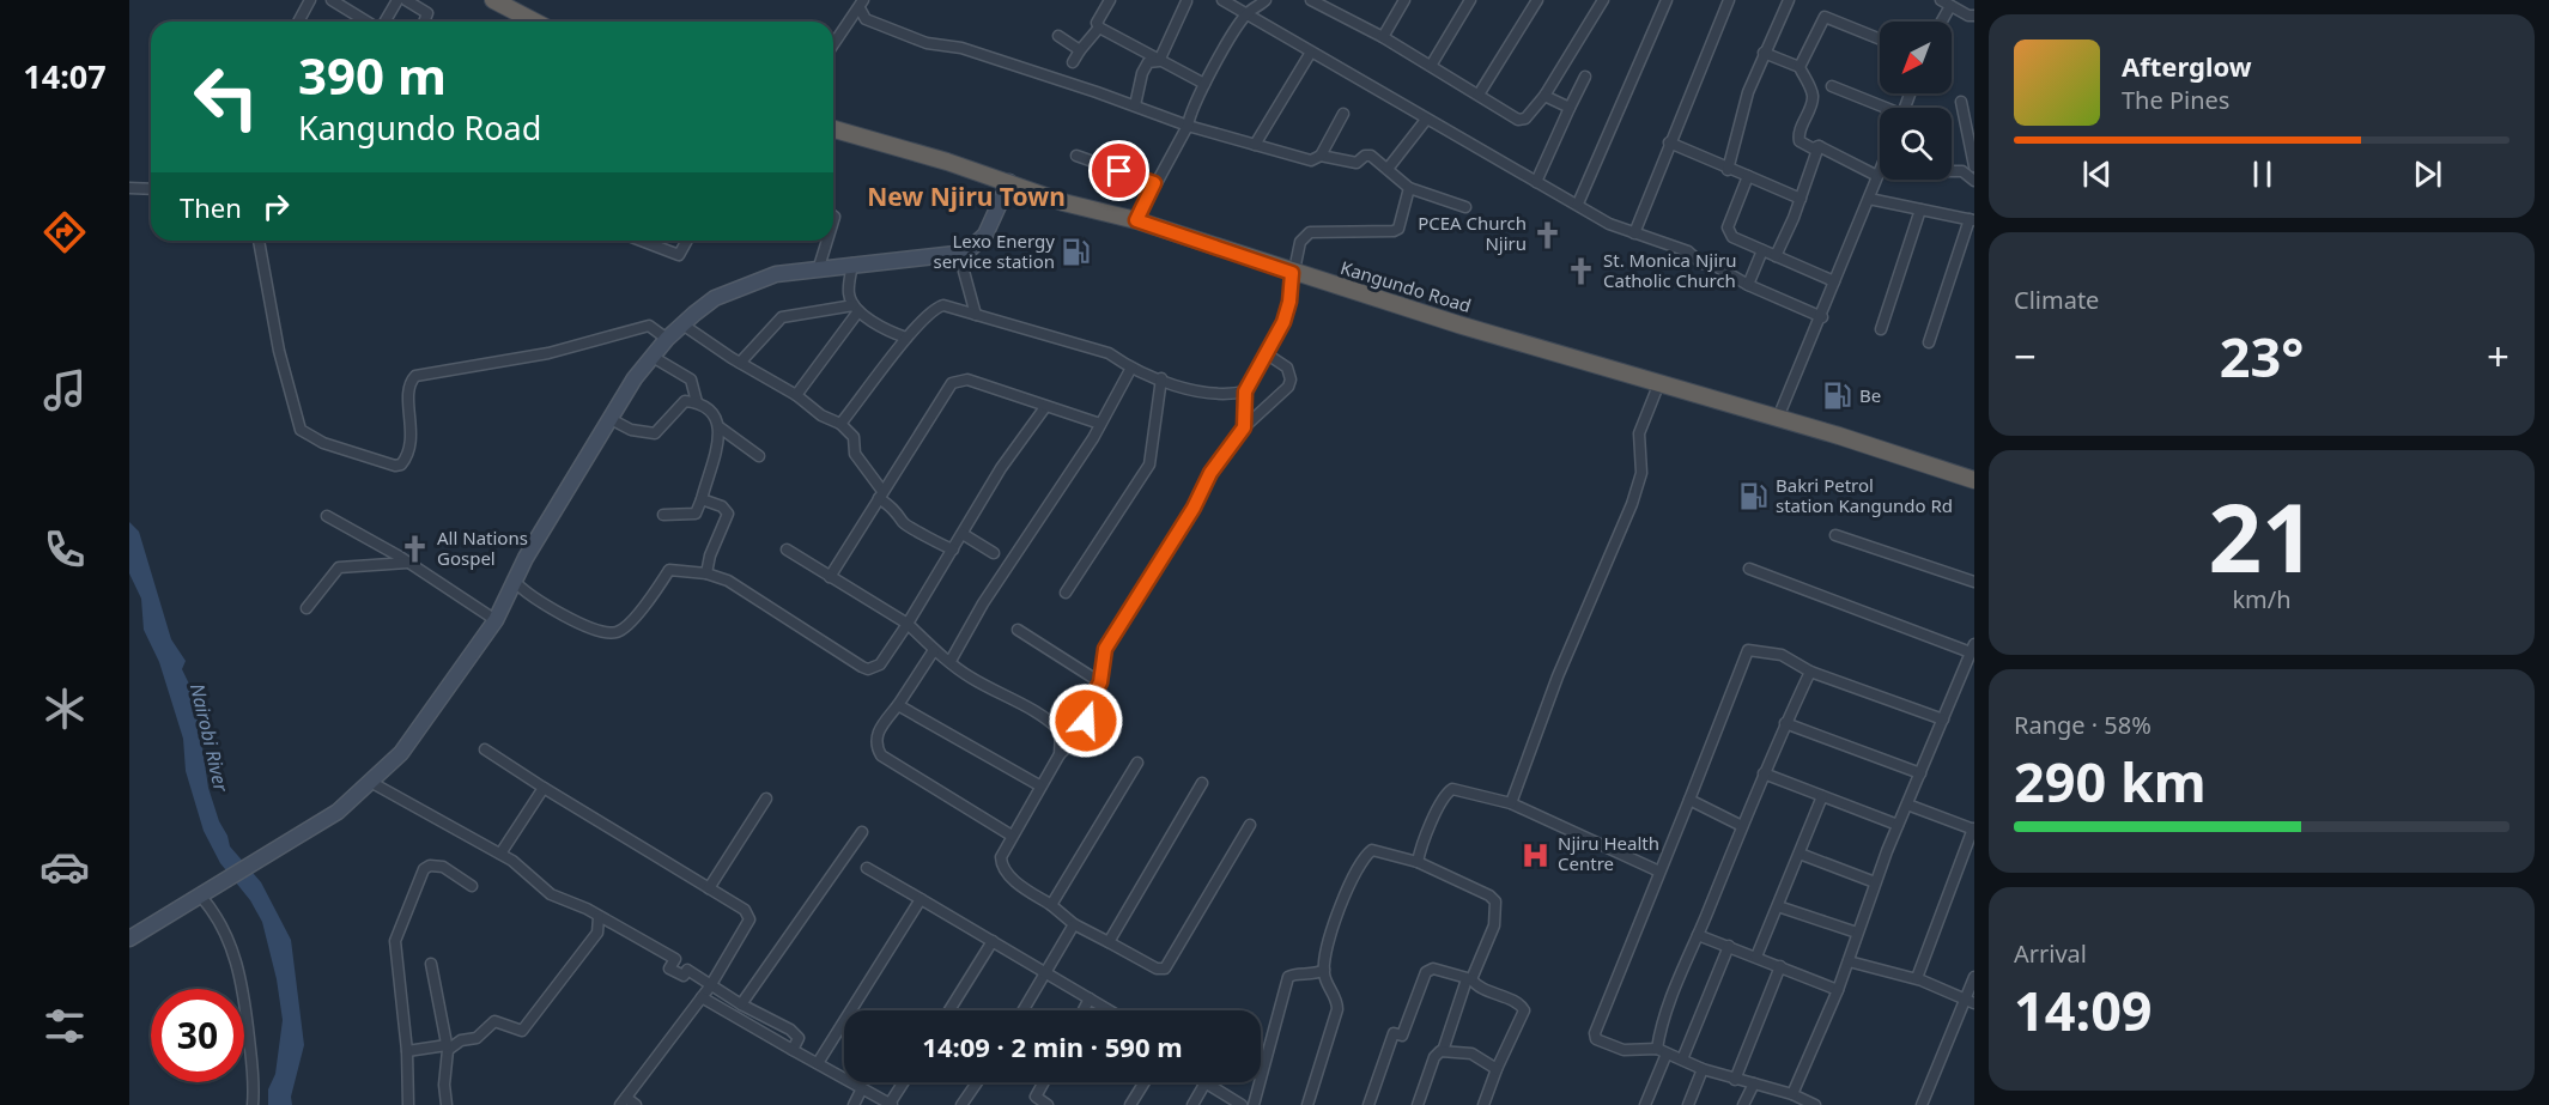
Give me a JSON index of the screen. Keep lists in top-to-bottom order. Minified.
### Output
{"streets":{"highway":["Kangundo Road"]},"districts":["New Njiru Town"],"water":["Nairobi River"],"places":{"church":["PCEA Church Njiru","St. Monica Njiru Catholic Church","All Nations Gospel"],"fuel station":["Lexo Energy service station","Be","Bakri Petrol station Kangundo Rd"],"hospital":["Njiru Health Centre"]},"north":"bottom left","page":{"tabs":"14:07","turn":["390 m","Kangundo Road"],"song":["Afterglow","The Pines"],"then":"Then","tile":["Climate",["21","km/h"],["Range · 58%","290 km"],["Arrival","14:09"]],"heat":["−","23°","+"],"limit":"30","trip":"14:09 · 2 min · 590 m"}}
